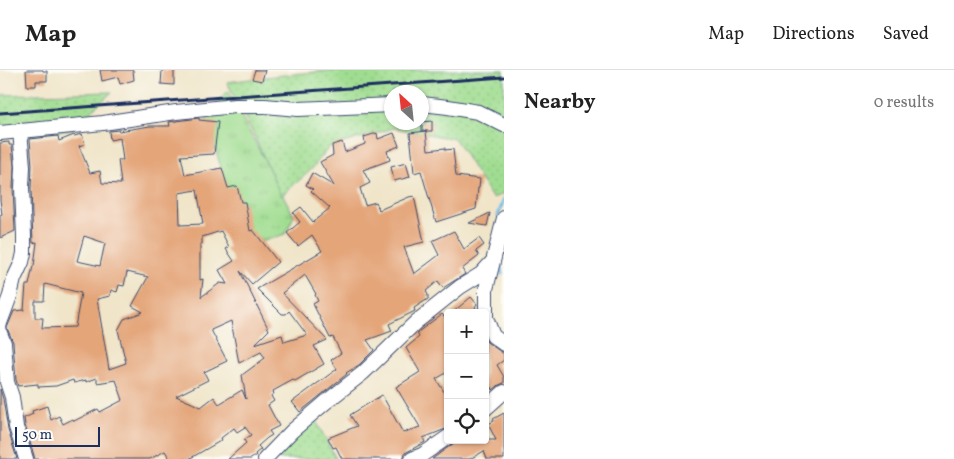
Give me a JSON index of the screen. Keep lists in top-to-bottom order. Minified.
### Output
{"scale_bar":"50 m","north":"top left","page":{"header":"Map","nav":["Map","Directions","Saved"],"heading":["Nearby","0 results"],"map_buttons":["+","−"],"scale":"50 m"}}
